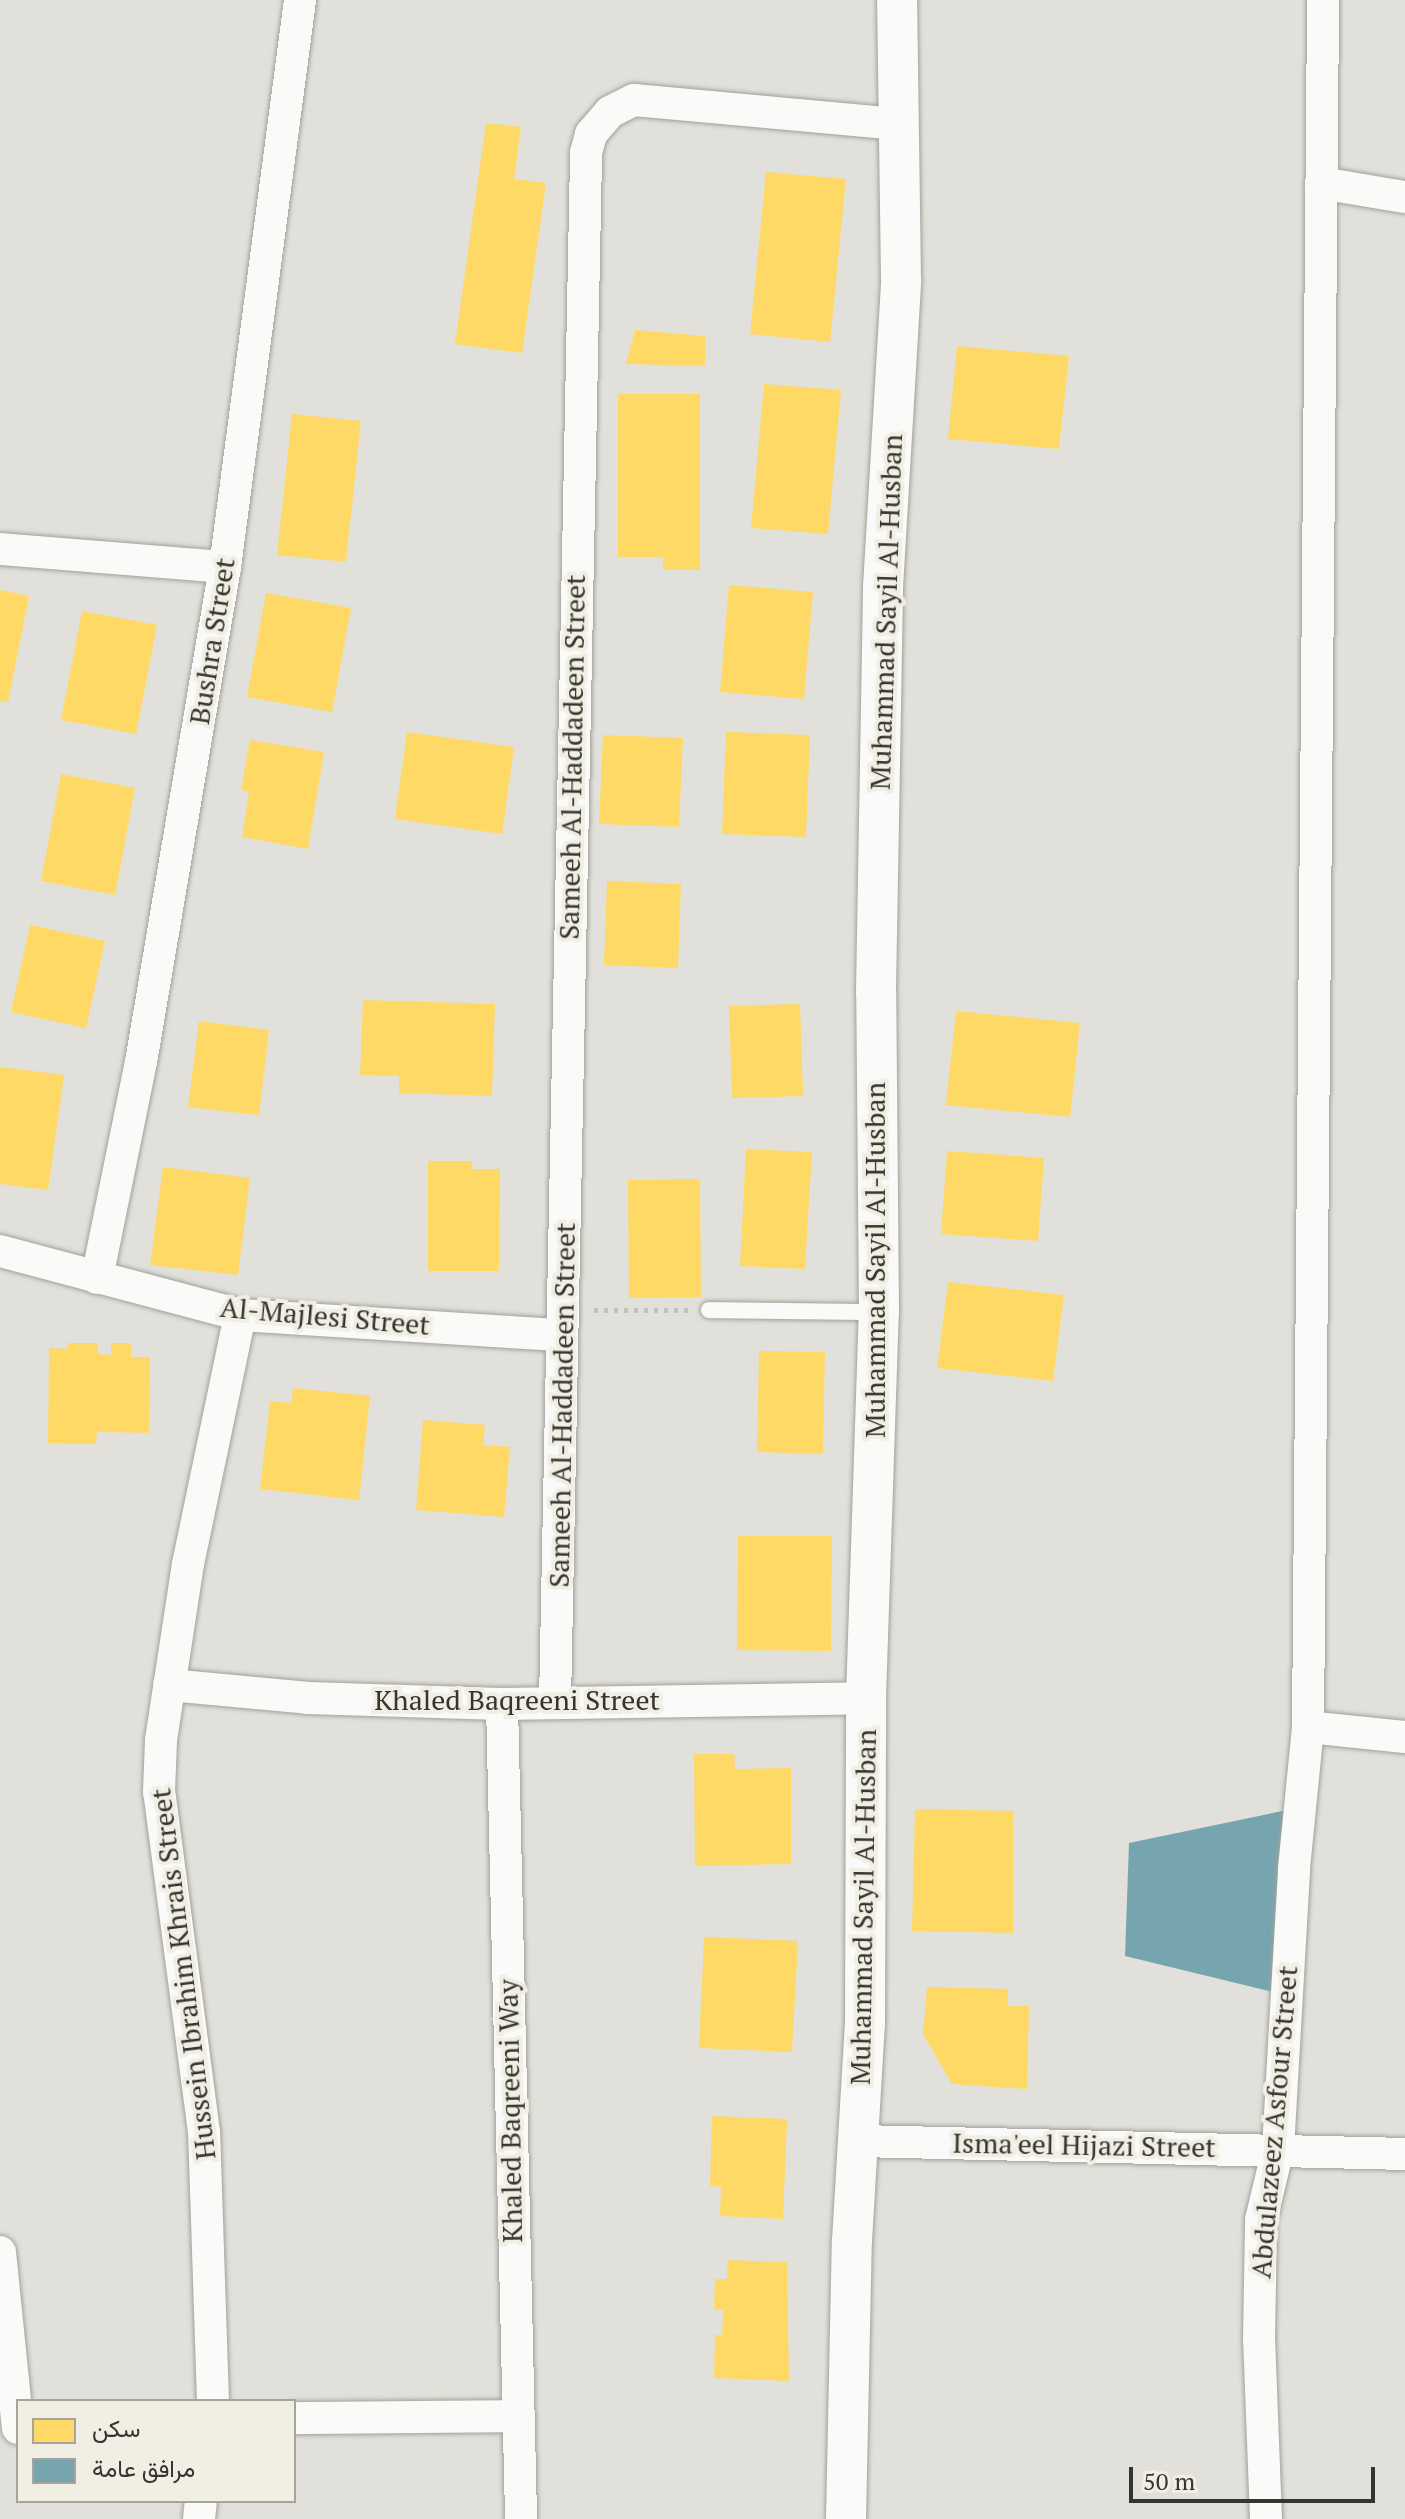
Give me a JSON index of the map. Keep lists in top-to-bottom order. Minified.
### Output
{"streets":{"street":["Muhammad Sayil Al-Husban","Bushra Street","Sameeh Al-Haddadeen Street","Al-Majlesi Street","Khaled Baqreeni Street","Hussein Ibrahim Khrais Street","Khaled Baqreeni Way","Abdulazeez Asfour Street","Isma'eel Hijazi Street"]},"crossings":[["Muhammad Sayil Al-Husban","Sameeh Al-Haddadeen Street"],["Muhammad Sayil Al-Husban","Khaled Baqreeni Street"],["Muhammad Sayil Al-Husban","Isma'eel Hijazi Street"],["Bushra Street","Al-Majlesi Street"],["Sameeh Al-Haddadeen Street","Al-Majlesi Street"],["Sameeh Al-Haddadeen Street","Khaled Baqreeni Street"],["Al-Majlesi Street","Hussein Ibrahim Khrais Street"],["Khaled Baqreeni Street","Hussein Ibrahim Khrais Street"],["Khaled Baqreeni Street","Khaled Baqreeni Way"],["Abdulazeez Asfour Street","Isma'eel Hijazi Street"]],"legend":["سكن","مرافق عامة"],"scale_bar":"50 m"}
